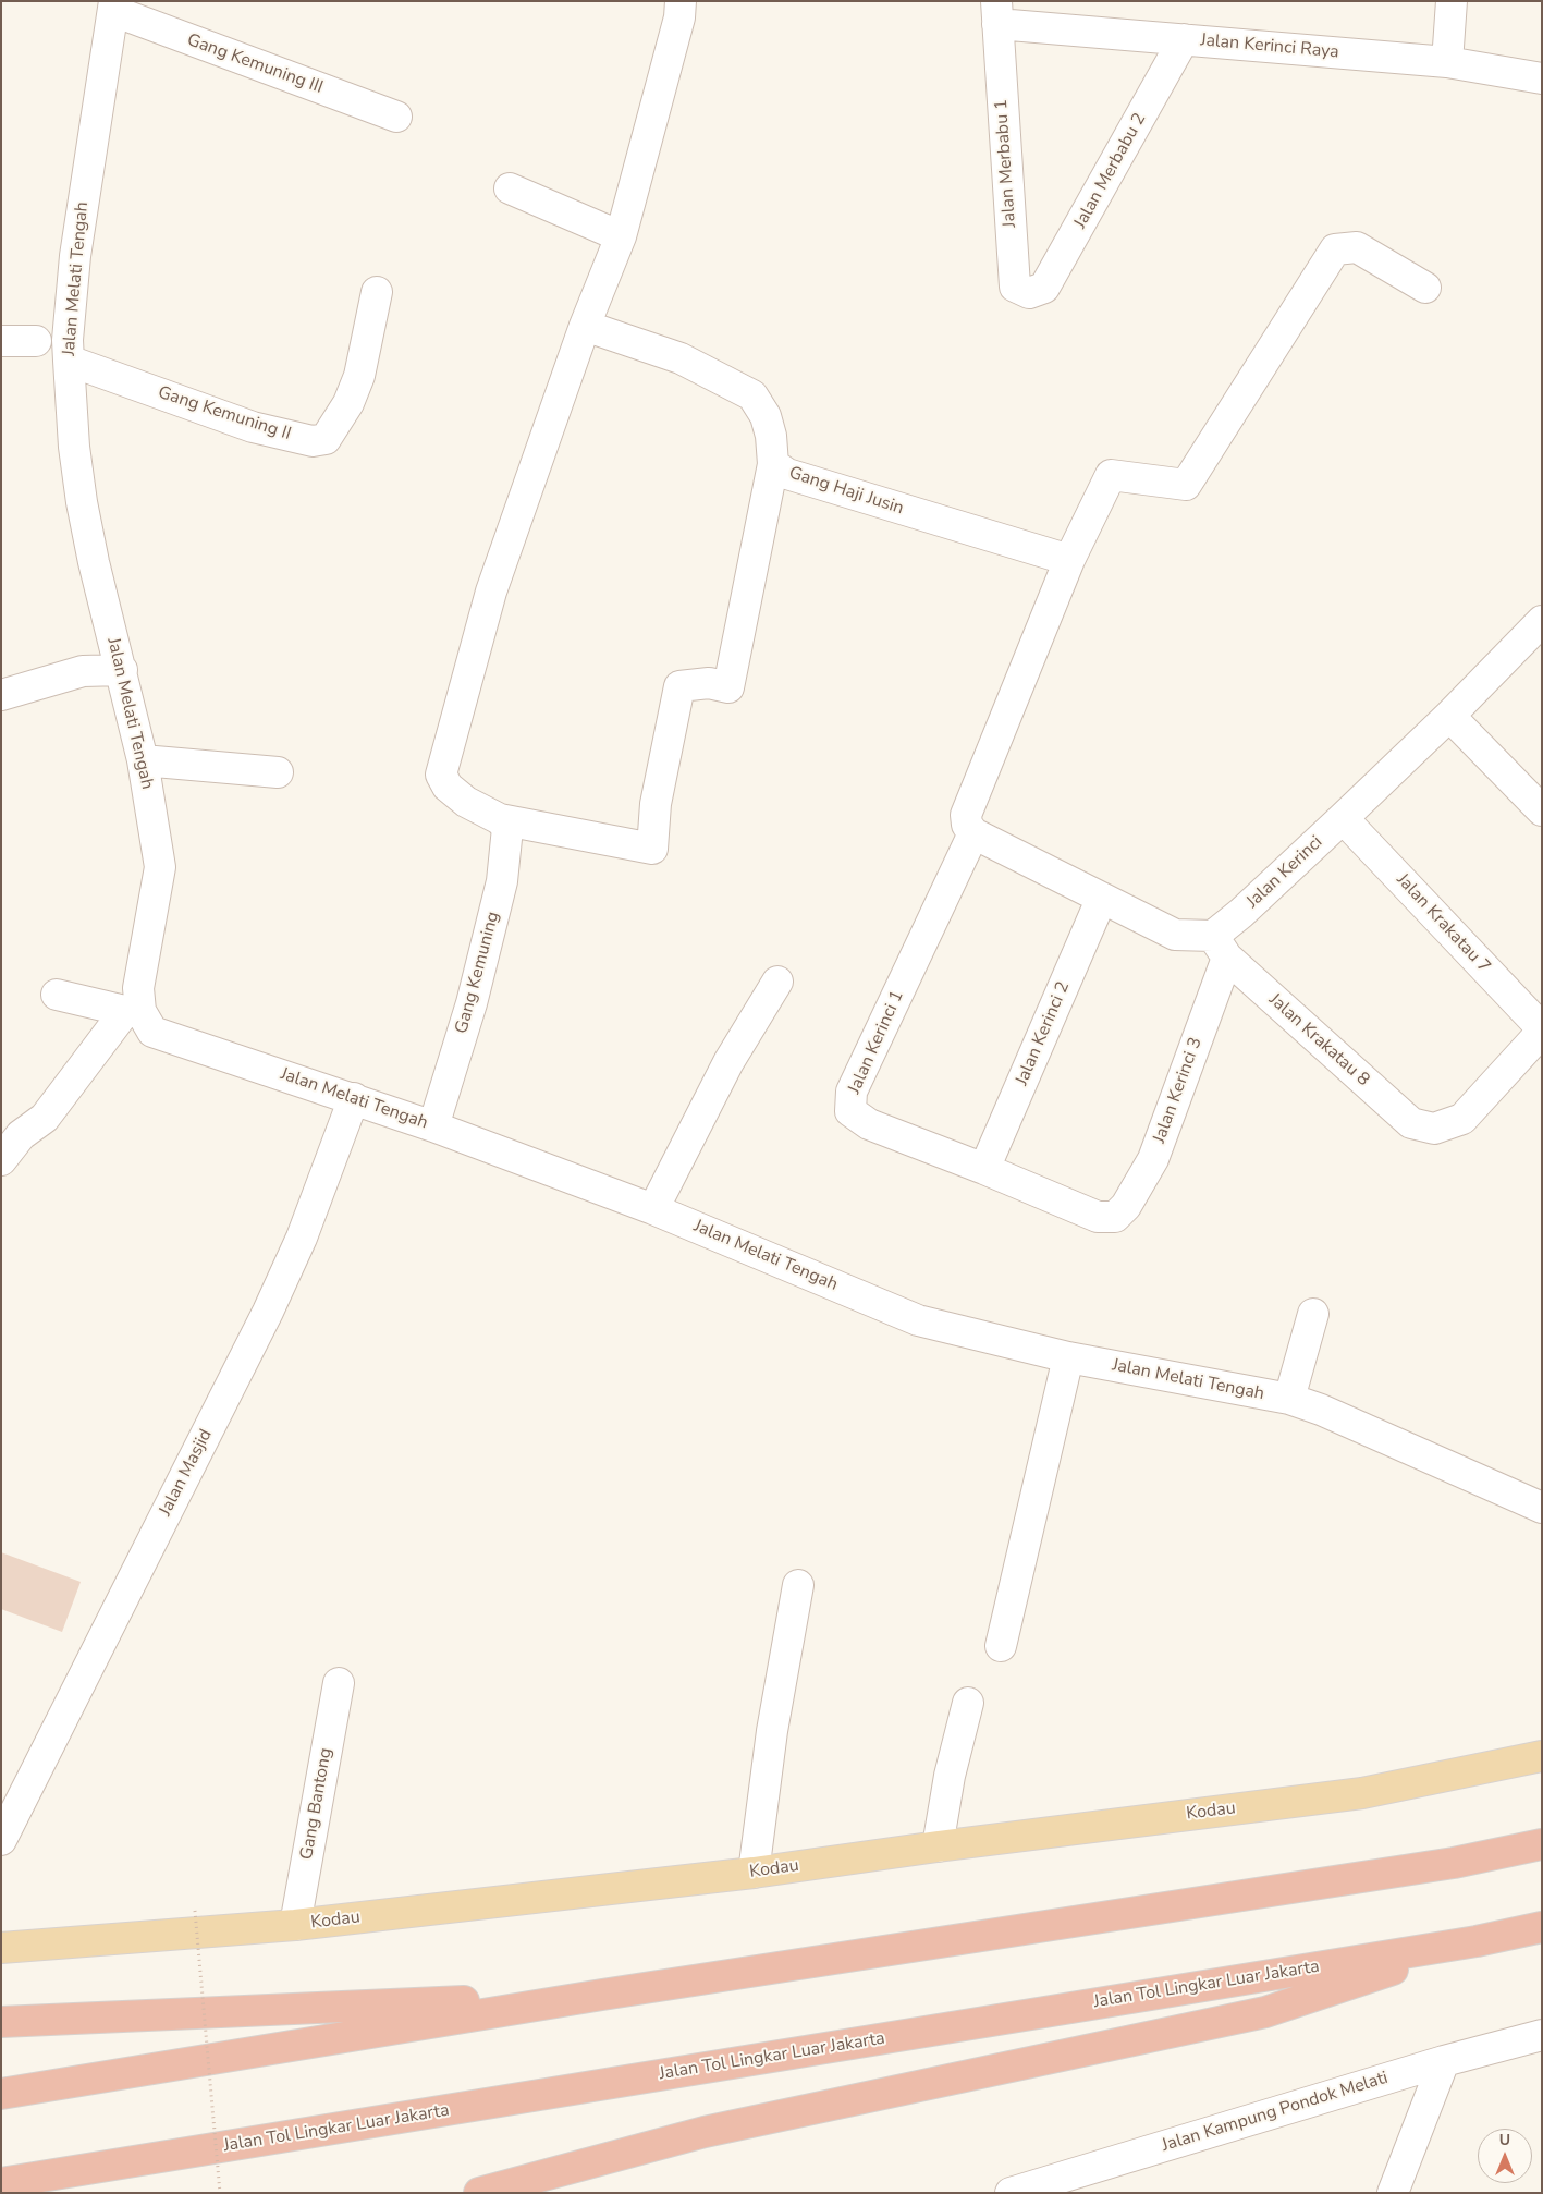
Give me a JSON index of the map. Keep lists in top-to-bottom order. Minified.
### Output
{"streets":{"highway":["Jalan Tol Lingkar Luar Jakarta"],"main road":["Kodau"],"street":["Jalan Kerinci Raya","Gang Kemuning III","Jalan Merbabu 1","Jalan Merbabu 2","Jalan Melati Tengah","Gang Kemuning II","Gang Haji Jusin","Jalan Kerinci","Jalan Krakatau 7","Gang Kemuning","Jalan Kerinci 2","Jalan Krakatau 8","Jalan Kerinci 1","Jalan Kerinci 3","Jalan Masjid","Gang Bantong","Jalan Kampung Pondok Melati"]},"crossings":[["Jalan Kerinci Raya","Jalan Merbabu 1"],["Jalan Kerinci Raya","Jalan Merbabu 2"],["Gang Kemuning III","Jalan Melati Tengah"],["Jalan Merbabu 1","Jalan Merbabu 2"],["Jalan Melati Tengah","Gang Kemuning II"],["Jalan Melati Tengah","Gang Kemuning"],["Jalan Melati Tengah","Jalan Masjid"],["Jalan Kerinci","Jalan Krakatau 7"],["Jalan Kerinci","Jalan Krakatau 8"],["Jalan Kerinci","Jalan Kerinci 3"],["Jalan Krakatau 7","Jalan Krakatau 8"],["Jalan Kerinci 2","Jalan Kerinci 1"],["Jalan Krakatau 8","Jalan Kerinci 3"],["Jalan Kerinci 1","Jalan Kerinci 3"],["Gang Bantong","Kodau"]],"north":"top"}
